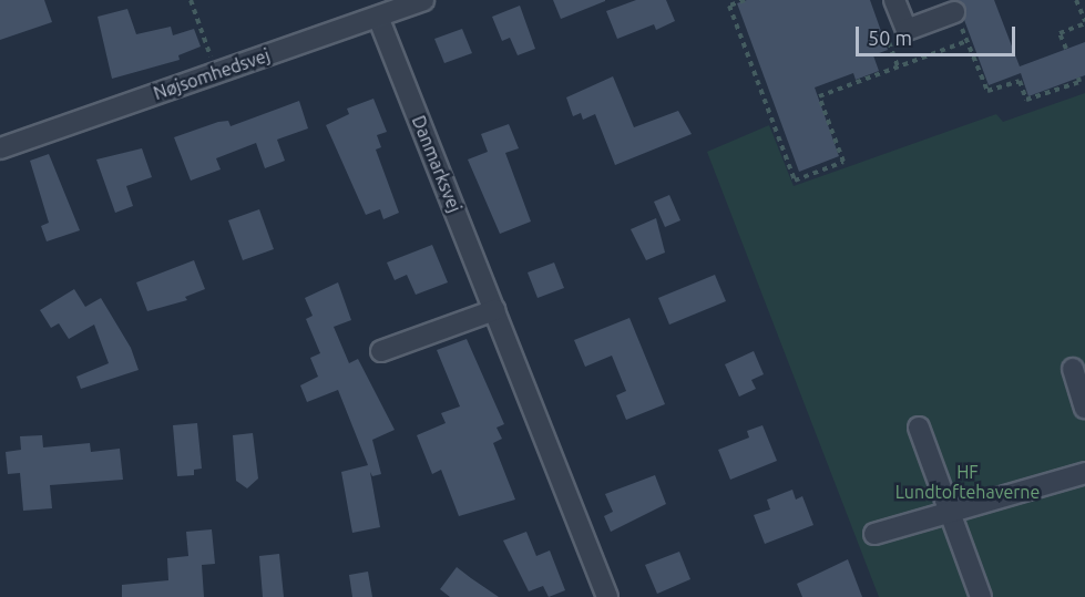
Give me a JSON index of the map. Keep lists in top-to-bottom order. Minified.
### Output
{"streets":{"street":["Nøjsomhedsvej","Danmarksvej"]},"crossings":[["Nøjsomhedsvej","Danmarksvej"]],"parks":["HF Lundtoftehaverne"],"scale_bar":"50 m"}
